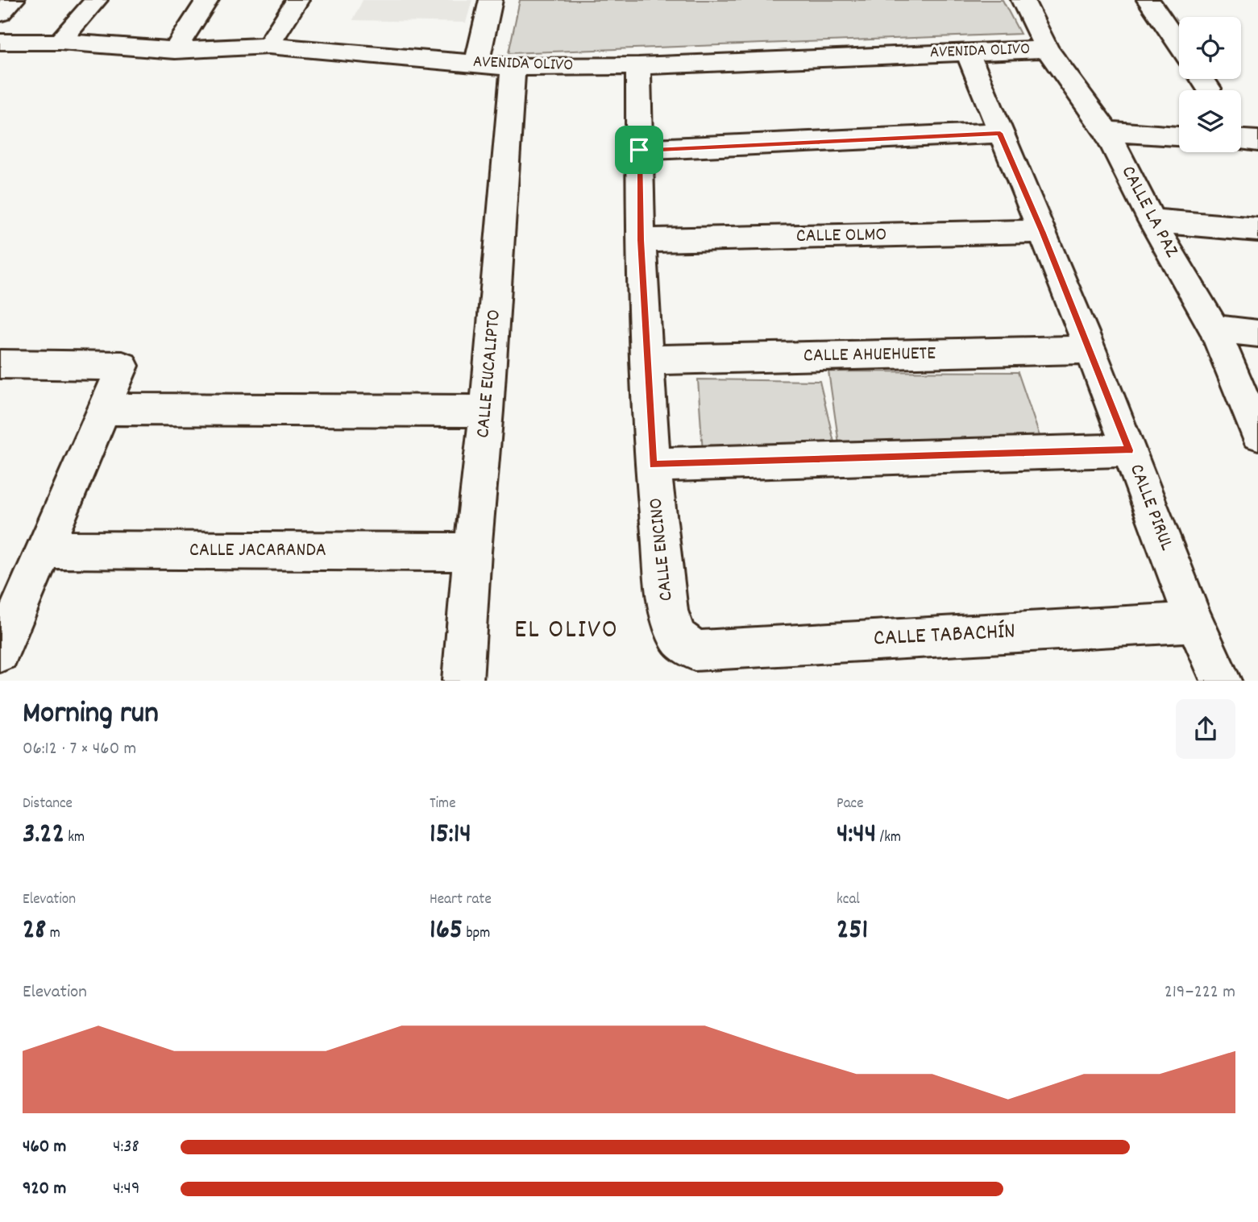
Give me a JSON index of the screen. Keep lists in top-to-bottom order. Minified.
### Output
{"streets":{"street":["AVENIDA OLIVO","CALLE LA PAZ","CALLE OLMO","CALLE AHUEHUETE","CALLE EUCALIPTO","CALLE PIRUL","CALLE ENCINO","CALLE JACARANDA","CALLE TABACHÍN"]},"crossings":[["AVENIDA OLIVO","CALLE LA PAZ"],["AVENIDA OLIVO","CALLE EUCALIPTO"],["AVENIDA OLIVO","CALLE PIRUL"],["AVENIDA OLIVO","CALLE ENCINO"],["CALLE OLMO","CALLE PIRUL"],["CALLE OLMO","CALLE ENCINO"],["CALLE AHUEHUETE","CALLE PIRUL"],["CALLE AHUEHUETE","CALLE ENCINO"],["CALLE EUCALIPTO","CALLE JACARANDA"],["CALLE PIRUL","CALLE TABACHÍN"],["CALLE ENCINO","CALLE TABACHÍN"]],"districts":["EL OLIVO"],"page":{"heading":["Morning run","06:12 · 7 × 460 m"],"stats":[["Distance","3.22 km"],["Time","15:14"],["Pace","4:44 /km"],["Elevation","28 m"],["Heart rate","165 bpm"],["kcal","251"]],"chart":["Elevation","219–222 m"],"list":[{"name":"460 m","note":"4:38"},{"name":"920 m","note":"4:49"}]}}
